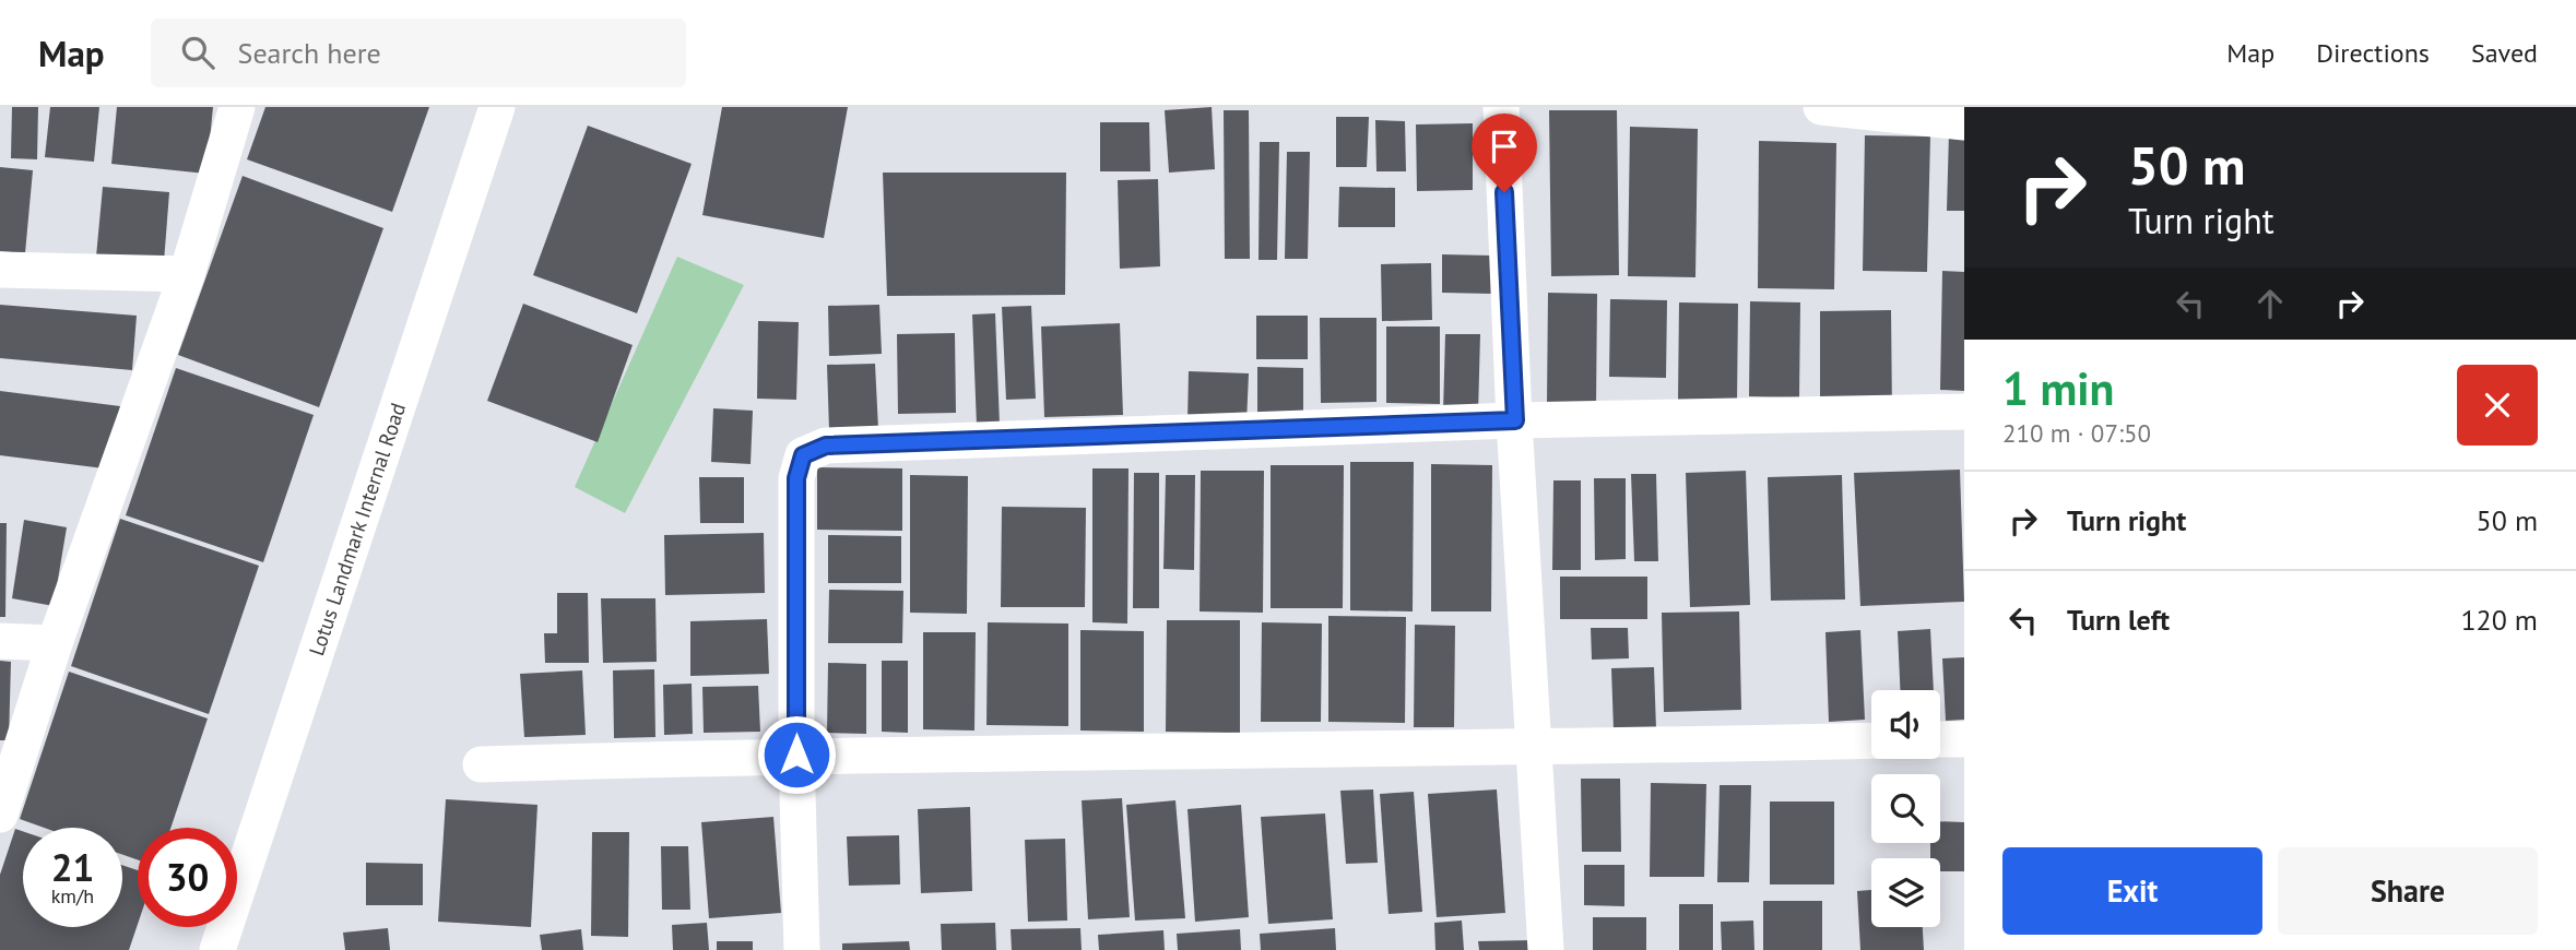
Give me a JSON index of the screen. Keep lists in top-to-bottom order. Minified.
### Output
{"streets":{"street":["Lotus Landmark Internal Road"]},"page":{"header":"Map","search":"Search here","nav":["Map","Directions","Saved"],"turn":["50 m","Turn right"],"heading":["1 min","210 m · 07:50"],"list":[{"name":"Turn right","value":"50 m"},{"name":"Turn left","value":"120 m"}],"speed":"21 km/h","limit":"30","buttons":["Exit","Share"]}}
